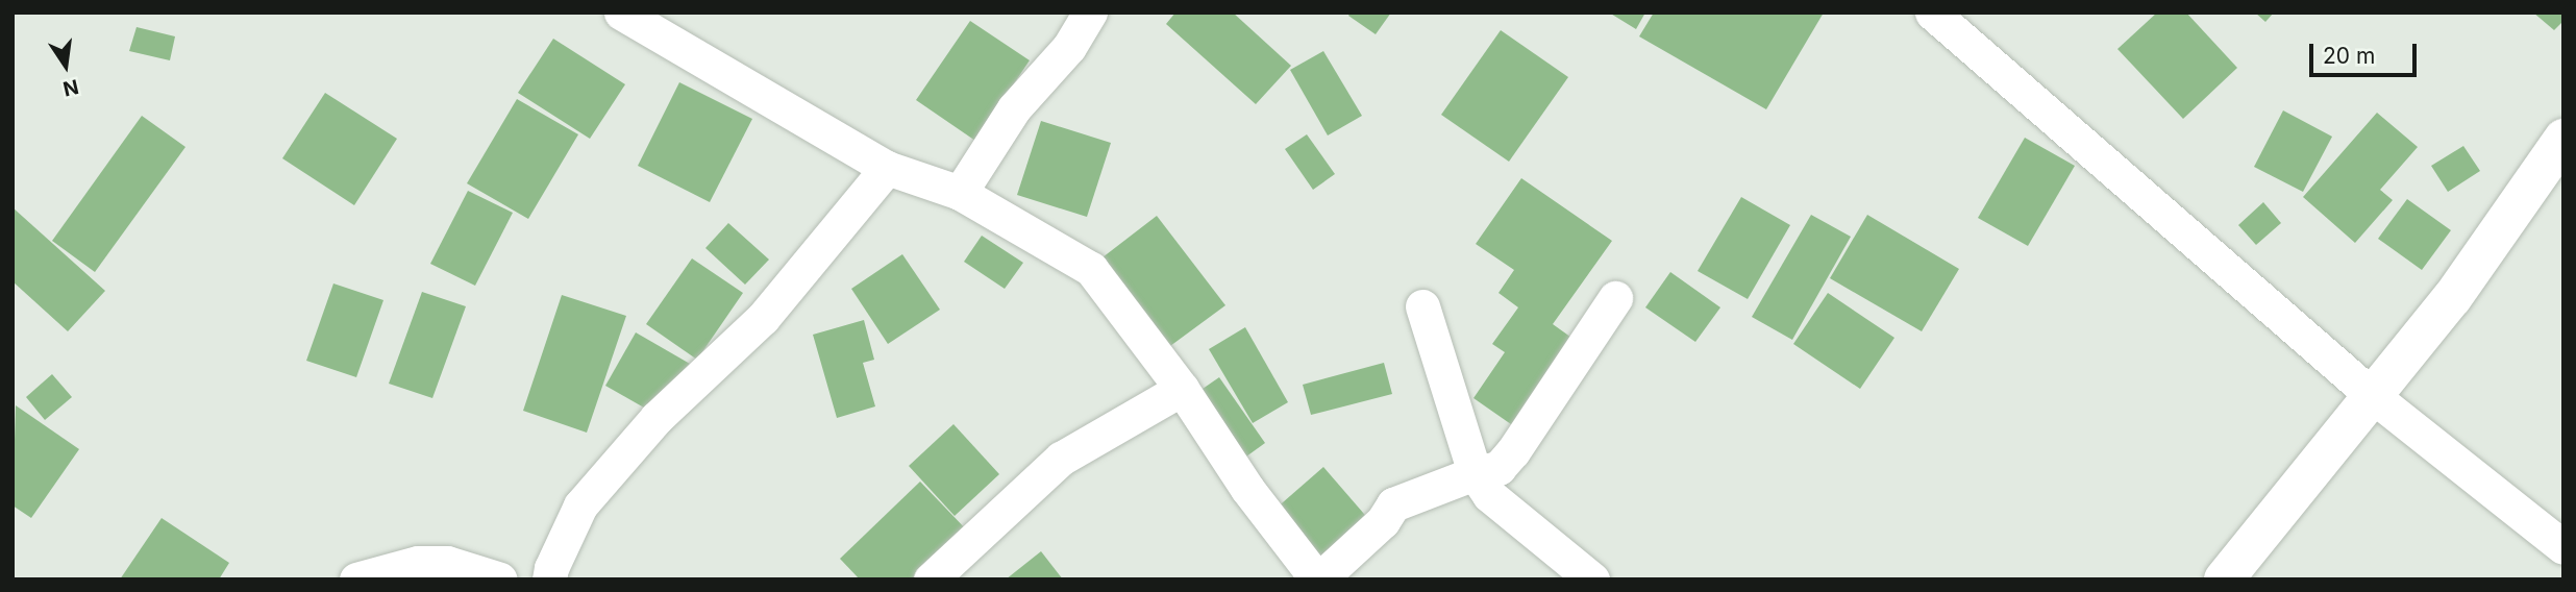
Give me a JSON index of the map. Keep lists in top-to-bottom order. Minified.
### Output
{"scale_bar":"20 m","north":"bottom"}
